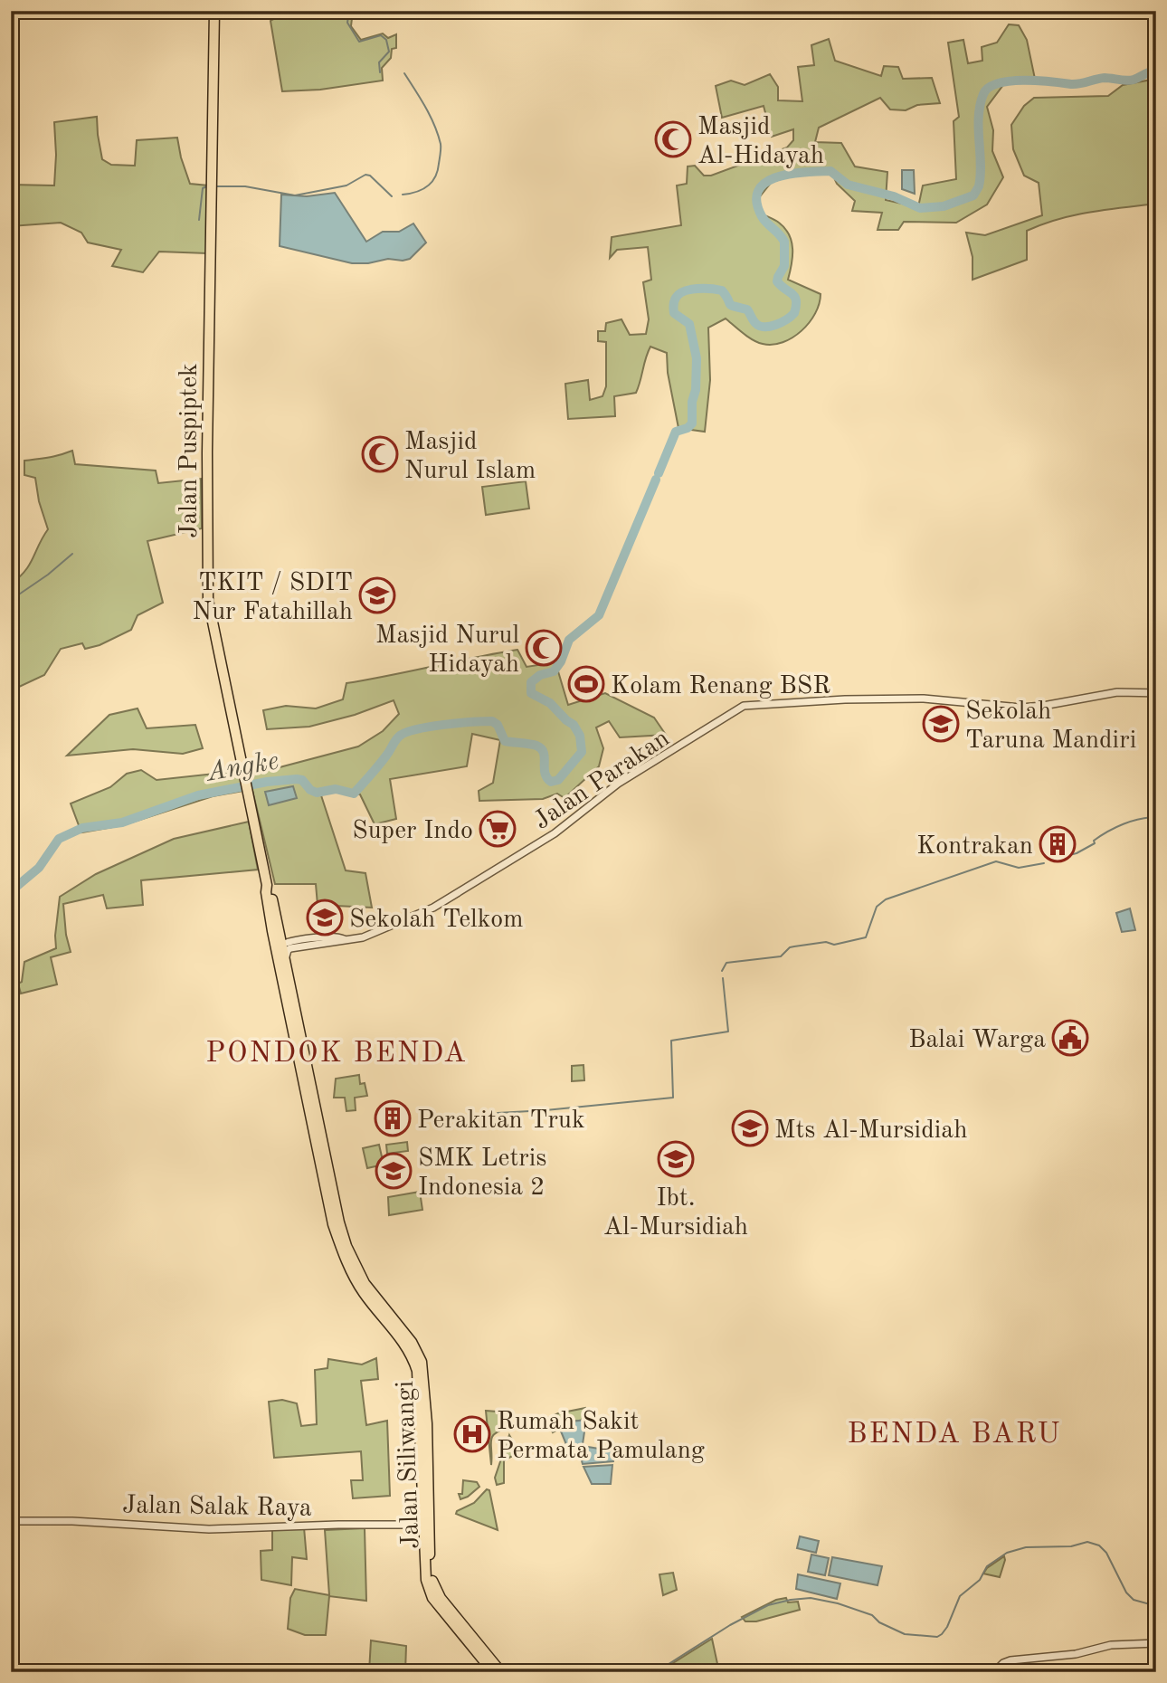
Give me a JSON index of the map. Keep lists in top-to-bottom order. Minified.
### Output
{"streets":{"main road":["Jalan Puspiptek","Jalan Siliwangi"],"street":["Jalan Parakan","Jalan Salak Raya"]},"crossings":[["Jalan Puspiptek","Jalan Parakan"],["Jalan Puspiptek","Jalan Siliwangi"],["Jalan Parakan","Jalan Siliwangi"],["Jalan Siliwangi","Jalan Salak Raya"]],"districts":["PONDOK BENDA","BENDA BARU"],"water":["Angke"],"places":{"mosque":["Masjid Al-Hidayah","Masjid Nurul Islam","Masjid Nurul Hidayah"],"school or university":["TKIT / SDIT Nur Fatahillah","Sekolah Taruna Mandiri","Sekolah Telkom","Mts Al-Mursidiah","Ibt. Al-Mursidiah","SMK Letris Indonesia 2"],"sports":["Kolam Renang BSR"],"supermarket":["Super Indo"],"building":["Kontrakan","Perakitan Truk"],"public building":["Balai Warga"],"hospital":["Rumah Sakit Permata Pamulang"]}}
